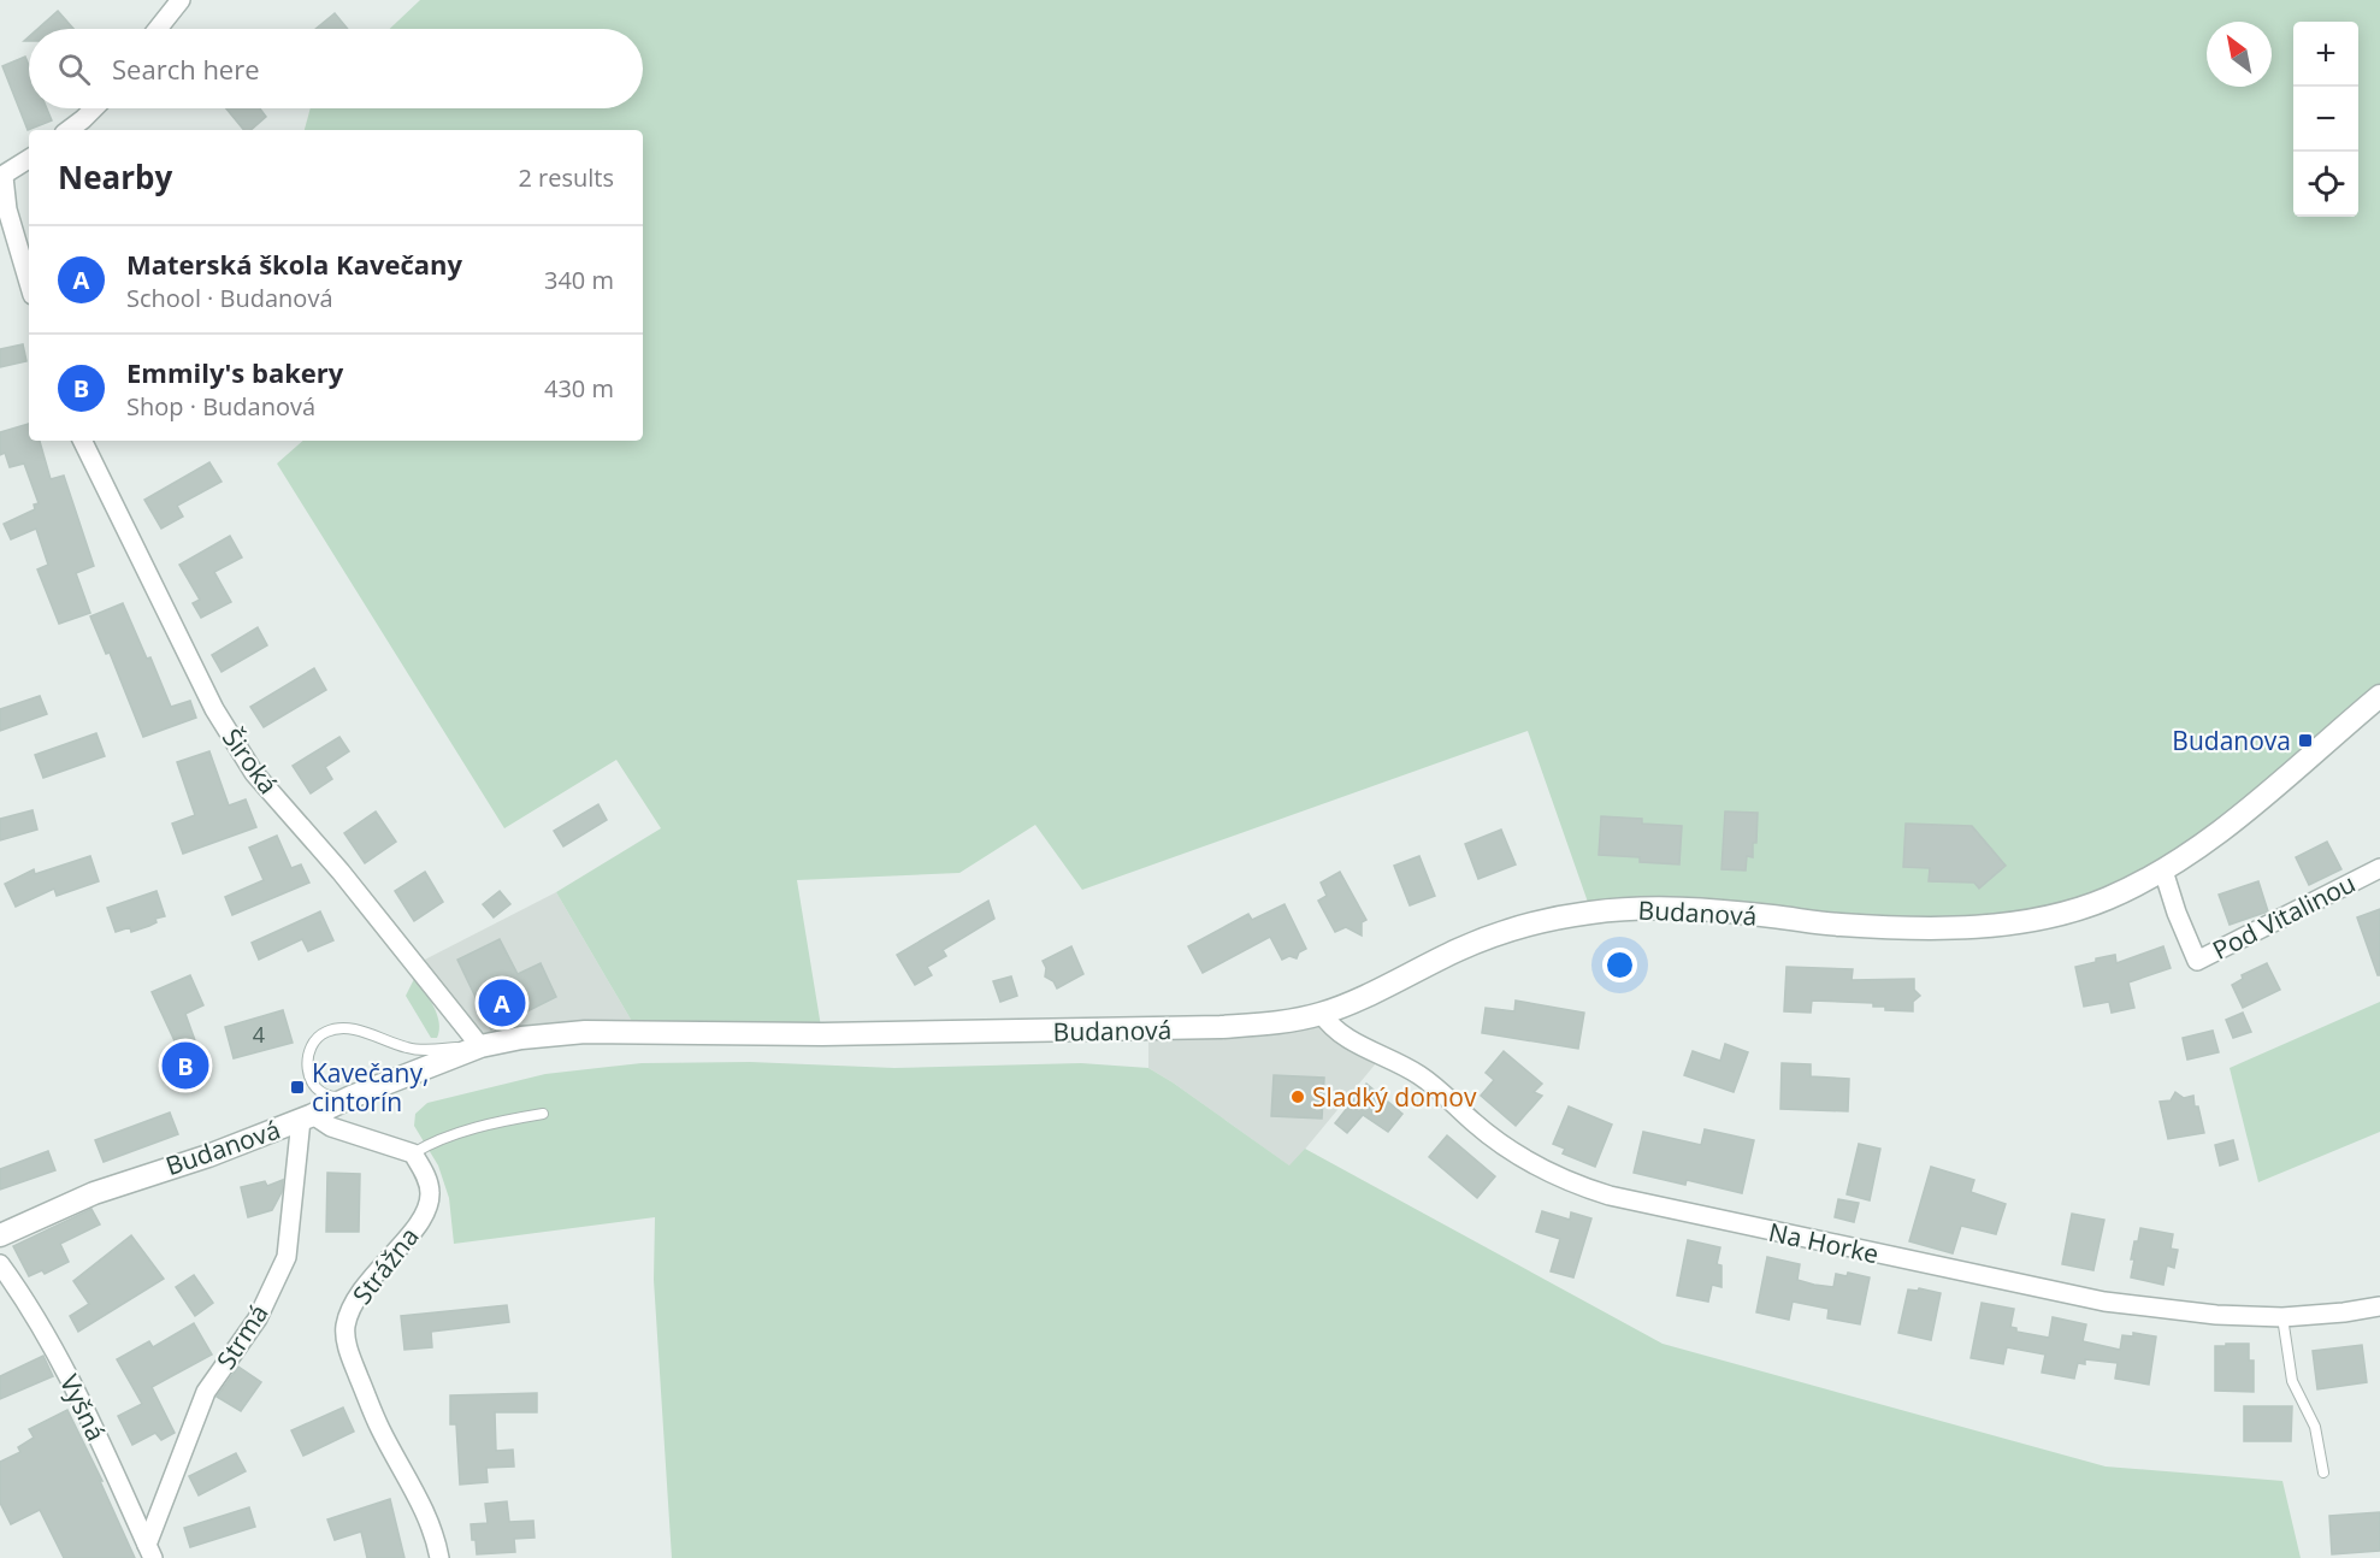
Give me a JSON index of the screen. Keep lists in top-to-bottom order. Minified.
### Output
{"streets":{"street":["Široká","Budanová","Pod Vitalinou","Na Horke","Strážna","Strmá","Vyšná"]},"crossings":[["Široká","Budanová"],["Budanová","Pod Vitalinou"],["Budanová","Na Horke"],["Budanová","Strmá"],["Strmá","Vyšná"]],"places":{"transit":["Budanova","Kavečany, cintorín"],"other":["Sladký domov"]},"house_numbers":["4"],"north":"top left","page":{"map_buttons":["+","−"],"search":"Search here","heading":["Nearby","2 results"],"list":[{"mark":"A","name":"Materská škola Kavečany","note":"School · Budanová","value":"340 m"},{"mark":"B","name":"Emmily's bakery","note":"Shop · Budanová","value":"430 m"}],"pins":["A","B"]}}
